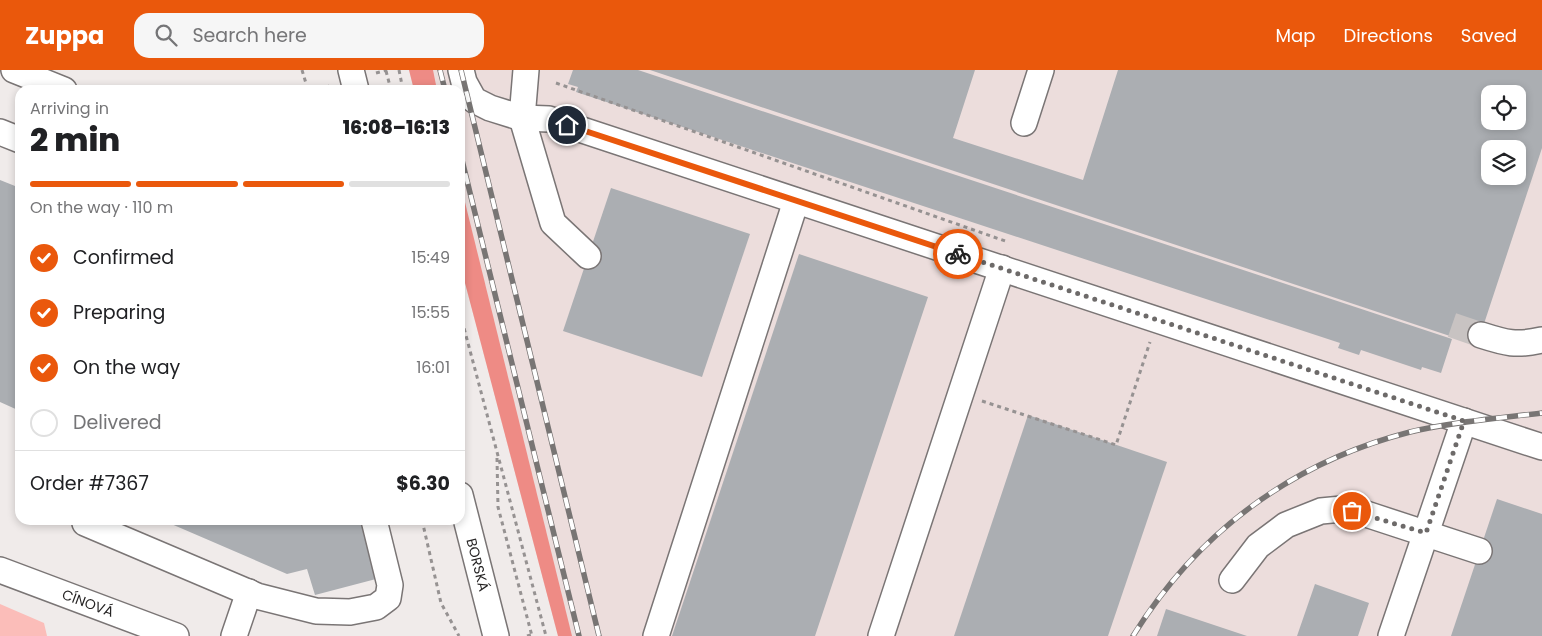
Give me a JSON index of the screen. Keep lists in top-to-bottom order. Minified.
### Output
{"streets":{"street":["BORSKÁ","CÍNOVÁ"]},"page":{"header":"Zuppa","search":"Search here","nav":["Map","Directions","Saved"],"heading":["2 min","Arriving in","16:08–16:13"],"panel":["Order #7367","$6.30"],"bar":"On the way · 110 m","list":[["Confirmed","15:49"],["Preparing","15:55"],["On the way","16:01"],"Delivered"]}}
